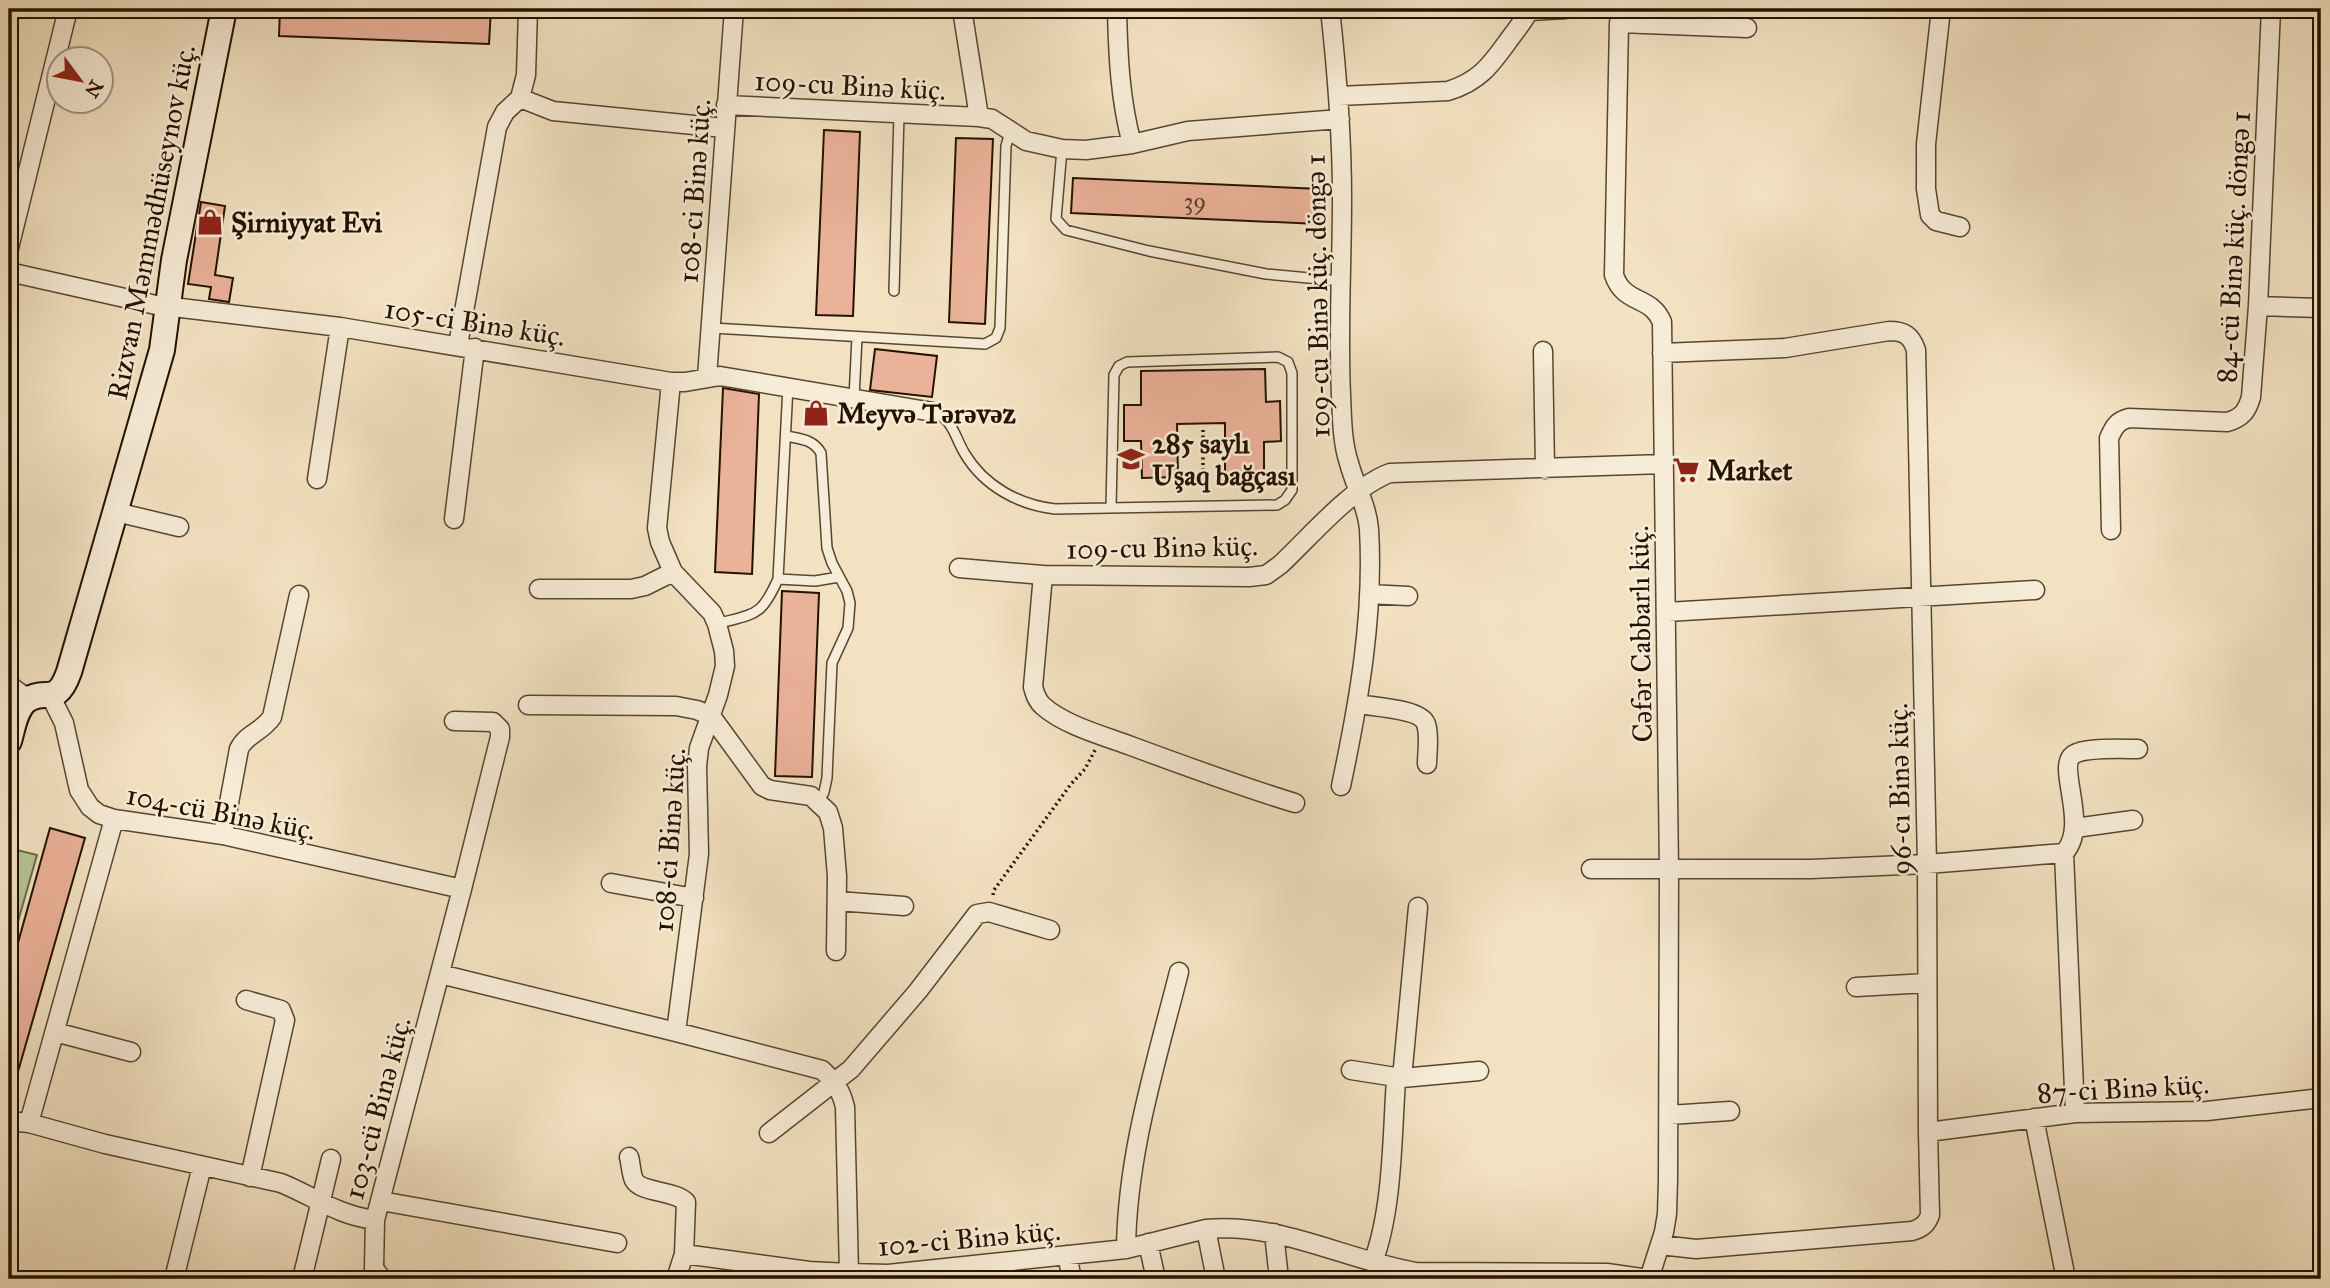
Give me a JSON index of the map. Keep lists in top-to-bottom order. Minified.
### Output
{"streets":{"street":["109-cu Binə küç.","108-ci Binə küç.","Rizvan Məmmədhüseynov küç.","84-cü Binə küç. döngə 1","109-cu Binə küç. döngə 1","105-ci Binə küç.","Cəfər Cabbarlı küç.","96-cı Binə küç.","104-cü Binə küç.","87-ci Binə küç.","103-cü Binə küç.","102-ci Binə küç."]},"crossings":[["109-cu Binə küç.","108-ci Binə küç."],["109-cu Binə küç.","109-cu Binə küç. döngə 1"],["109-cu Binə küç.","Cəfər Cabbarlı küç."],["108-ci Binə küç.","105-ci Binə küç."],["Rizvan Məmmədhüseynov küç.","105-ci Binə küç."],["Rizvan Məmmədhüseynov küç.","104-cü Binə küç."],["Cəfər Cabbarlı küç.","96-cı Binə küç."],["Cəfər Cabbarlı küç.","102-ci Binə küç."],["96-cı Binə küç.","87-ci Binə küç."],["104-cü Binə küç.","103-cü Binə küç."]],"places":{"shop":["Şirniyyat Evi","Meyvə Tərəvəz"],"school or university":["285 saylı Uşaq bağçası"],"supermarket":["Market"]},"house_numbers":["39"],"north":"bottom right"}
